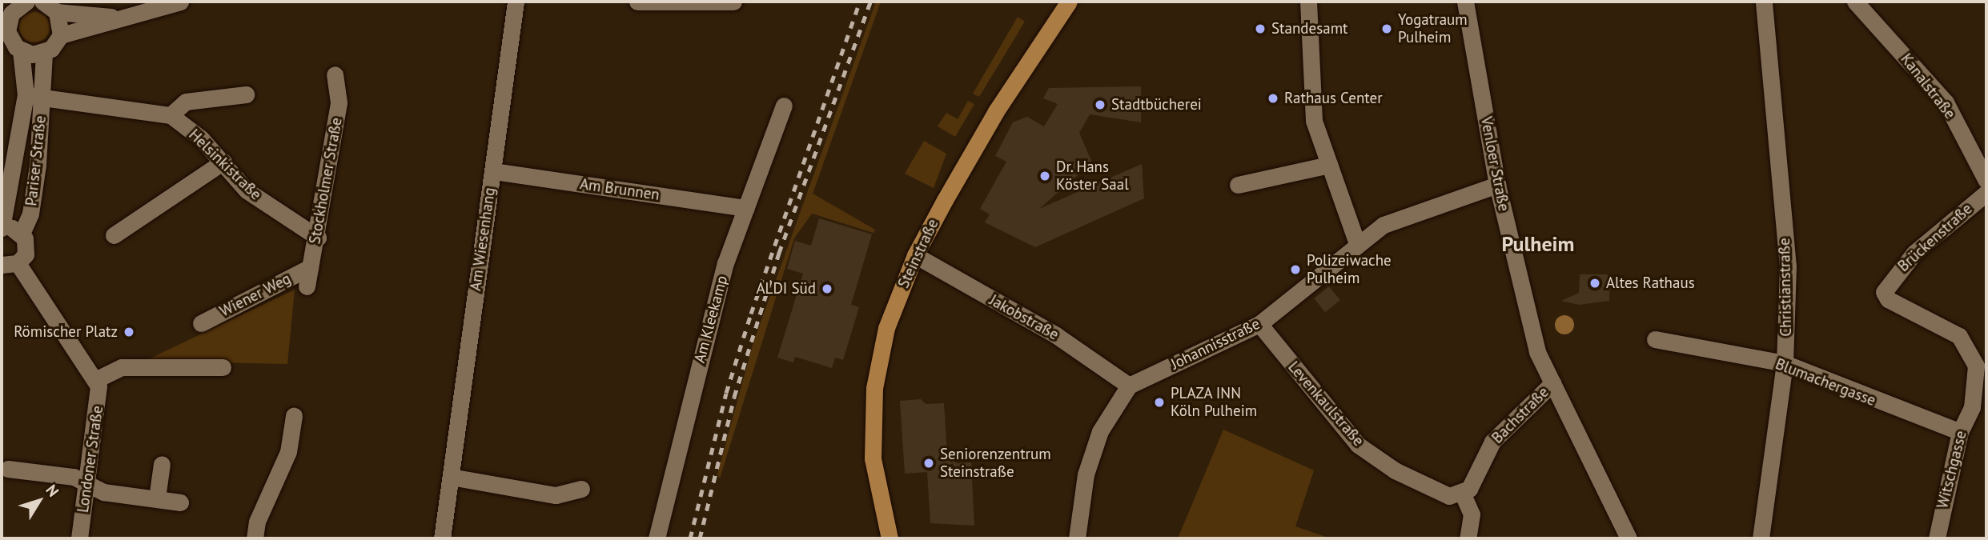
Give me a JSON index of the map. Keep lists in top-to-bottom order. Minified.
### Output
{"streets":{"main road":["Steinstraße"],"street":["Kanalstraße","Pariser Straße","Venloer Straße","Helsinkistraße","Stockholmer Straße","Am Brunnen","Brückenstraße","Am Wiesenhang","Christianstraße","Wiener Weg","Jakobstraße","Am Kleekamp","Johannisstraße","Blumachergasse","Levenkaulstraße","Bachstraße","Londoner Straße","Witschgasse"]},"crossings":[["Venloer Straße","Johannisstraße"],["Venloer Straße","Bachstraße"],["Helsinkistraße","Stockholmer Straße"],["Stockholmer Straße","Wiener Weg"],["Am Brunnen","Am Wiesenhang"],["Am Brunnen","Am Kleekamp"],["Brückenstraße","Witschgasse"],["Steinstraße","Jakobstraße"],["Christianstraße","Blumachergasse"],["Jakobstraße","Johannisstraße"],["Johannisstraße","Levenkaulstraße"],["Blumachergasse","Witschgasse"],["Levenkaulstraße","Bachstraße"]],"districts":["Pulheim"],"places":["Standesamt","Yogatraum Pulheim","Rathaus Center","Stadtbücherei","Dr. Hans Köster Saal","Polizeiwache Pulheim","Altes Rathaus","ALDI Süd","Römischer Platz","PLAZA INN Köln Pulheim","Seniorenzentrum Steinstraße"],"north":"top right"}
